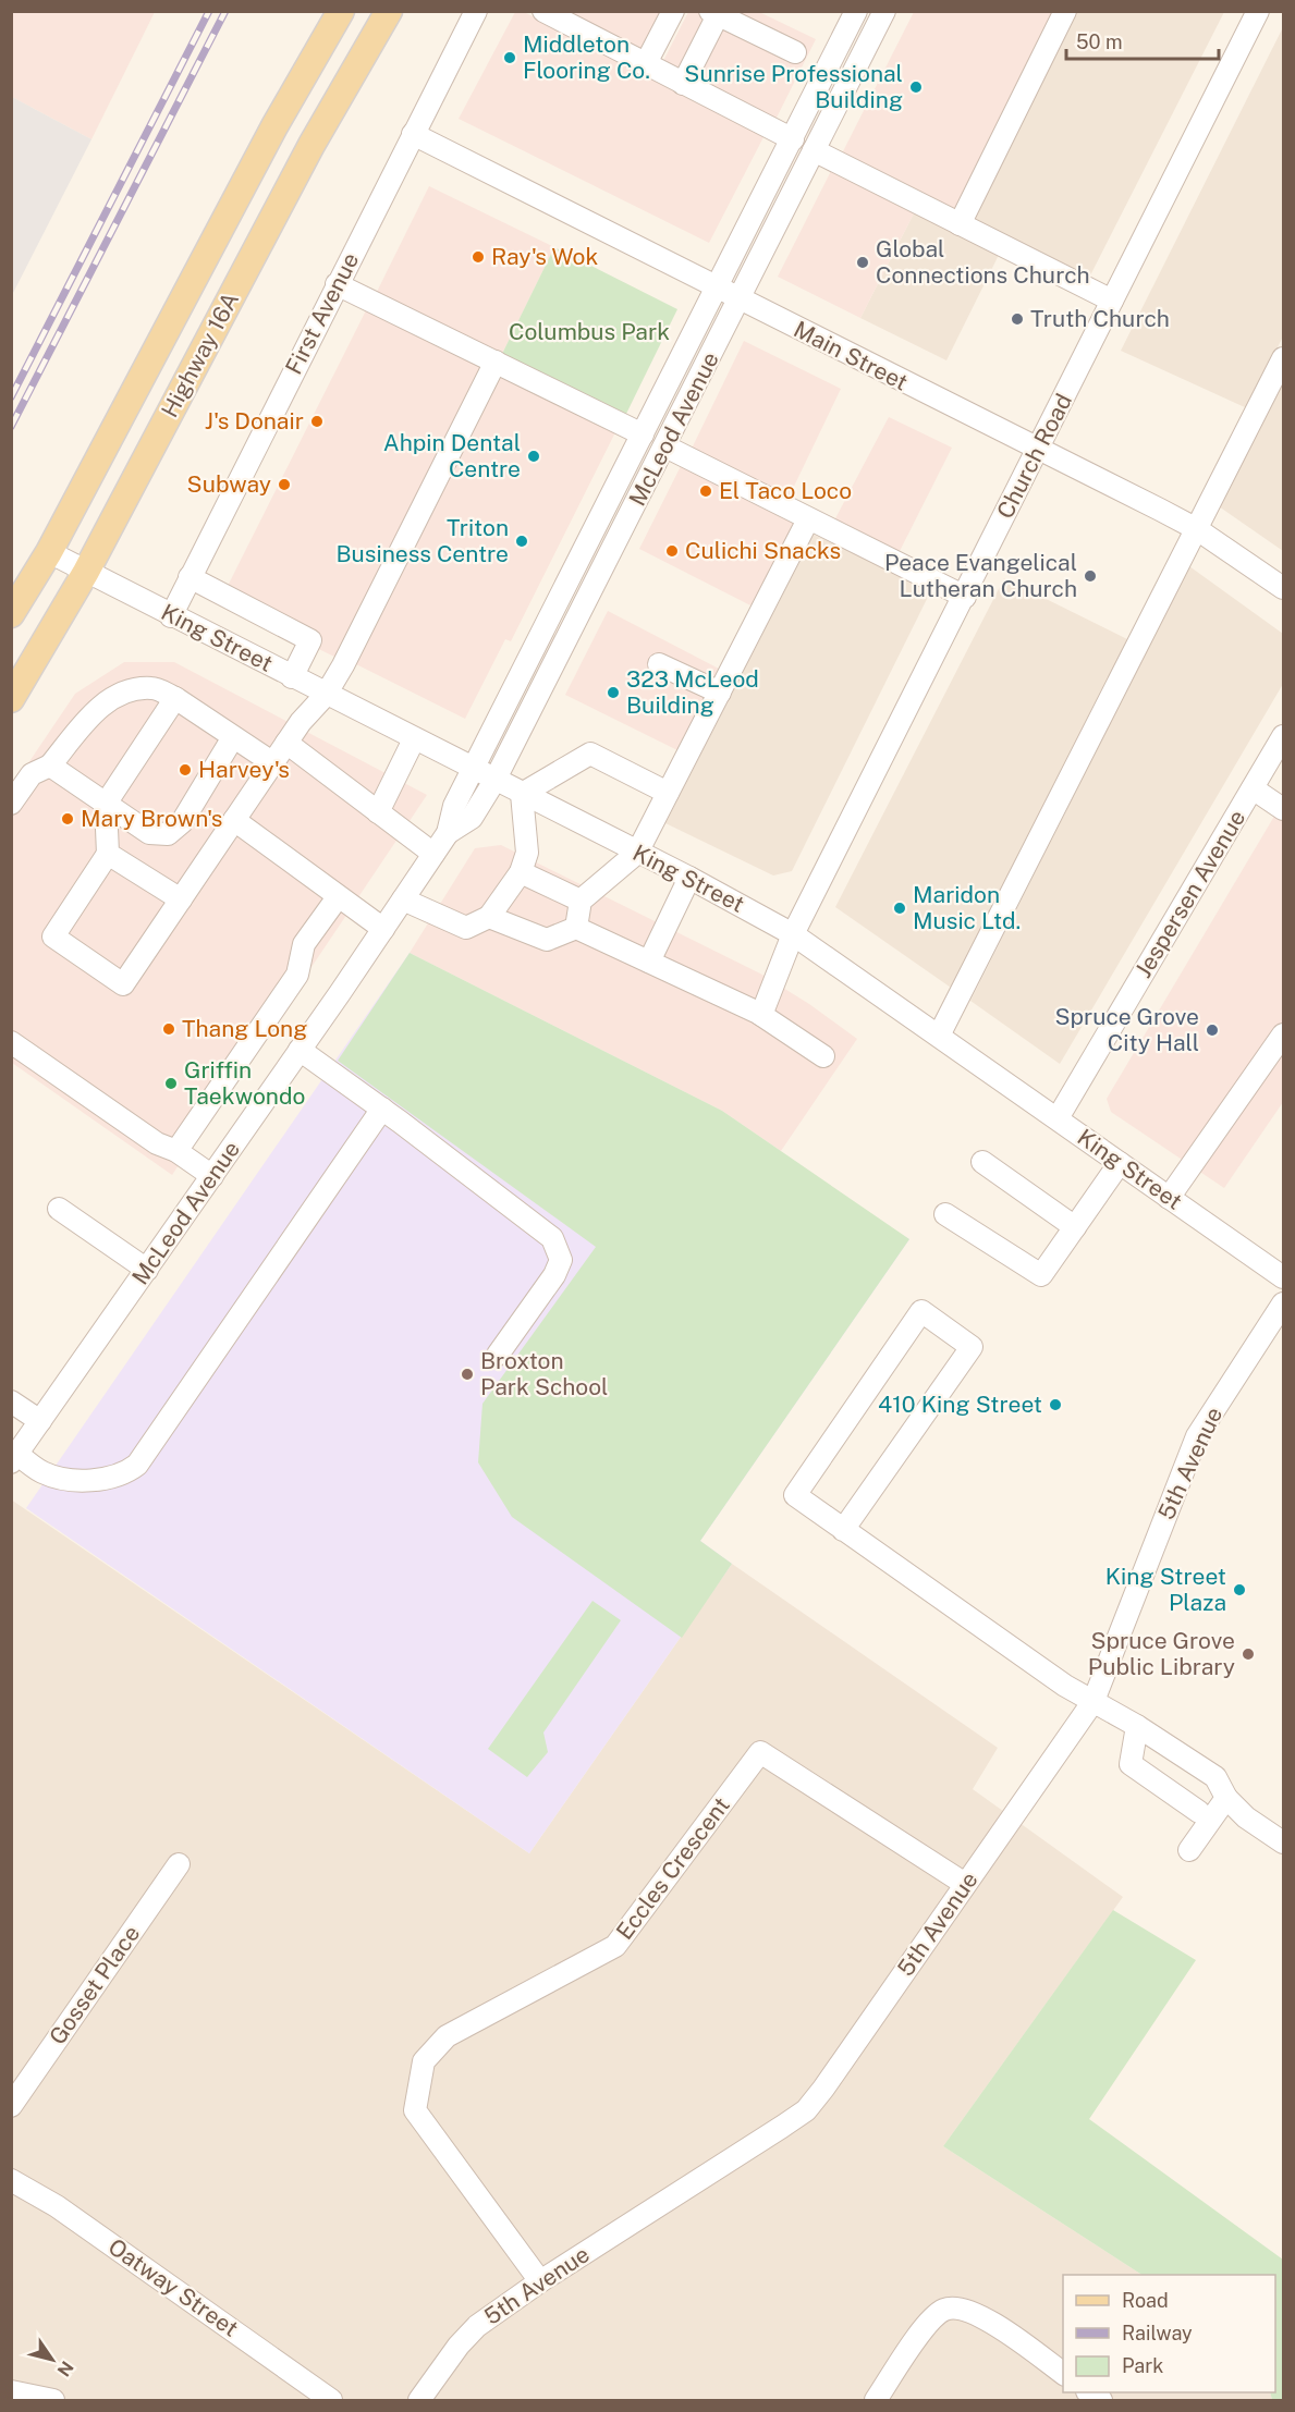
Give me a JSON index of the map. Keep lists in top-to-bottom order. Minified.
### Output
{"streets":{"main road":["Highway 16A"],"street":["First Avenue","Main Street","McLeod Avenue","Church Road","King Street","Jespersen Avenue","5th Avenue","Eccles Crescent","Gosset Place","Oatway Street"]},"crossings":[["First Avenue","Main Street"],["First Avenue","King Street"],["Highway 16A","King Street"],["Main Street","McLeod Avenue"],["Main Street","Church Road"],["McLeod Avenue","King Street"],["Church Road","King Street"],["King Street","Jespersen Avenue"],["5th Avenue","Eccles Crescent"]],"parks":["Columbus Park"],"places":["Middleton Flooring Co.","Sunrise Professional Building","Ray's Wok","Global Connections Church","Truth Church","J's Donair","Ahpin Dental Centre","Subway","El Taco Loco","Triton Business Centre","Culichi Snacks","Peace Evangelical Lutheran Church","323 McLeod Building","Harvey's","Mary Brown's","Maridon Music Ltd.","Thang Long","Spruce Grove City Hall","Griffin Taekwondo","Broxton Park School","410 King Street","King Street Plaza","Spruce Grove Public Library"],"legend":["Road","Railway","Park"],"scale_bar":"50 m","north":"bottom right"}
